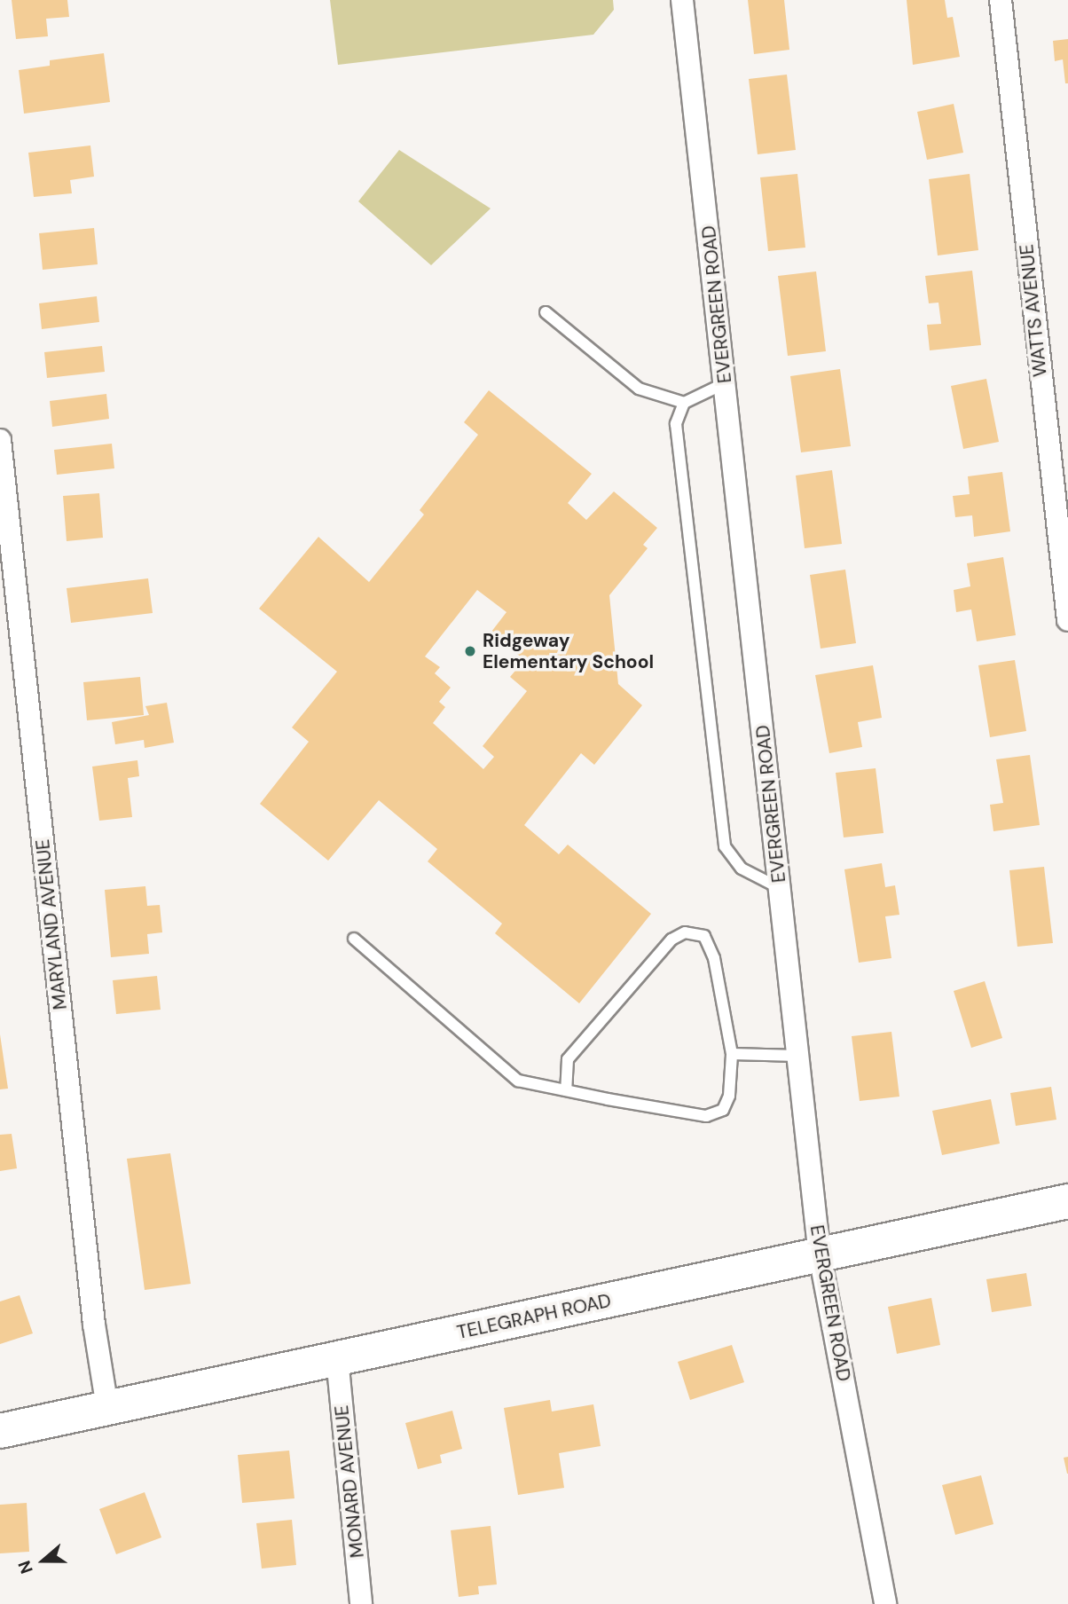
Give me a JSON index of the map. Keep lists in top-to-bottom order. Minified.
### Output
{"streets":{"main road":["TELEGRAPH ROAD"],"street":["EVERGREEN ROAD","WATTS AVENUE","MARYLAND AVENUE","MONARD AVENUE"]},"crossings":[["EVERGREEN ROAD","TELEGRAPH ROAD"],["MARYLAND AVENUE","TELEGRAPH ROAD"],["TELEGRAPH ROAD","MONARD AVENUE"]],"places":["Ridgeway Elementary School"],"north":"left"}
